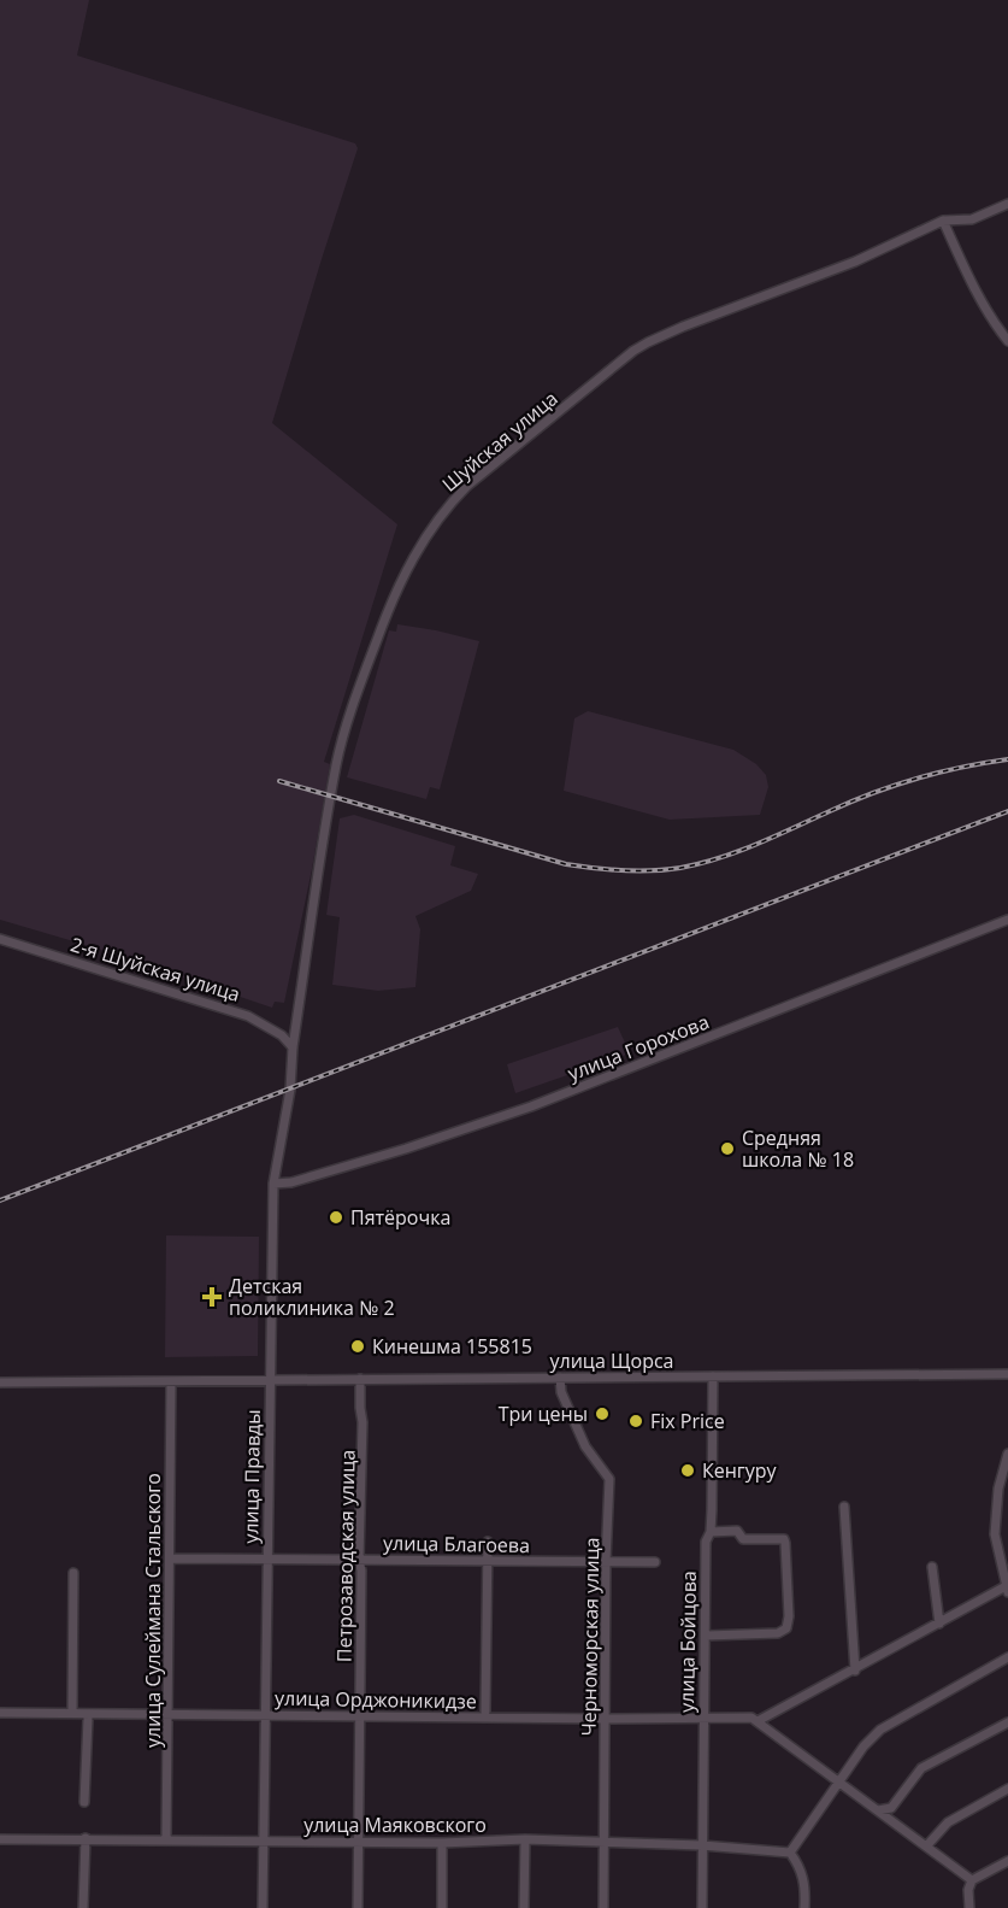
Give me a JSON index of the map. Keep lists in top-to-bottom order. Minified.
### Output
{"streets":{"street":["Шуйская улица","2-я Шуйская улица","улица Горохова","улица Щорса","улица Правды","улица Благоева","Петрозаводская улица","улица Сулеймана Стальского","Черноморская улица","улица Бойцова","улица Орджоникидзе","улица Маяковского"]},"crossings":[["Шуйская улица","2-я Шуйская улица"],["Шуйская улица","улица Правды"],["2-я Шуйская улица","улица Правды"],["улица Горохова","улица Правды"],["улица Щорса","улица Правды"],["улица Щорса","Петрозаводская улица"],["улица Щорса","улица Сулеймана Стальского"],["улица Щорса","Черноморская улица"],["улица Щорса","улица Бойцова"],["улица Правды","улица Благоева"],["улица Правды","улица Орджоникидзе"],["улица Правды","улица Маяковского"],["улица Благоева","Петрозаводская улица"],["улица Благоева","улица Сулеймана Стальского"],["улица Благоева","Черноморская улица"],["Петрозаводская улица","улица Орджоникидзе"],["Петрозаводская улица","улица Маяковского"],["улица Сулеймана Стальского","улица Орджоникидзе"],["улица Сулеймана Стальского","улица Маяковского"],["Черноморская улица","улица Орджоникидзе"],["Черноморская улица","улица Маяковского"],["улица Бойцова","улица Орджоникидзе"],["улица Бойцова","улица Маяковского"]],"places":{"other":["Средняя школа № 18","Пятёрочка","Кинешма 155815","Три цены","Fix Price","Кенгуру"],"health":["Детская поликлиника № 2"]}}
